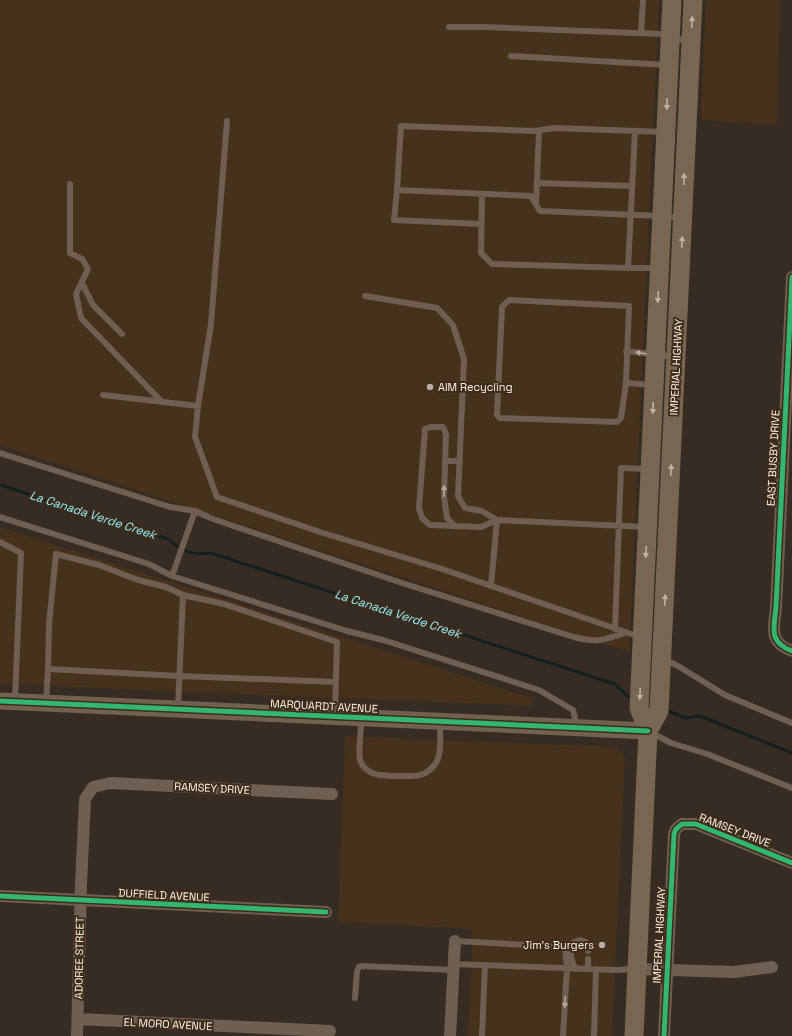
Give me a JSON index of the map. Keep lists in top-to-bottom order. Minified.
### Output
{"streets":{"main road":["IMPERIAL HIGHWAY"],"street":["EAST BUSBY DRIVE","MARQUARDT AVENUE","RAMSEY DRIVE","DUFFIELD AVENUE","ADOREE STREET","EL MORO AVENUE"]},"crossings":[["IMPERIAL HIGHWAY","MARQUARDT AVENUE"],["IMPERIAL HIGHWAY","RAMSEY DRIVE"],["RAMSEY DRIVE","ADOREE STREET"],["DUFFIELD AVENUE","ADOREE STREET"],["ADOREE STREET","EL MORO AVENUE"]],"water":["La Canada Verde Creek"],"places":["AIM Recycling","Jim's Burgers"]}
